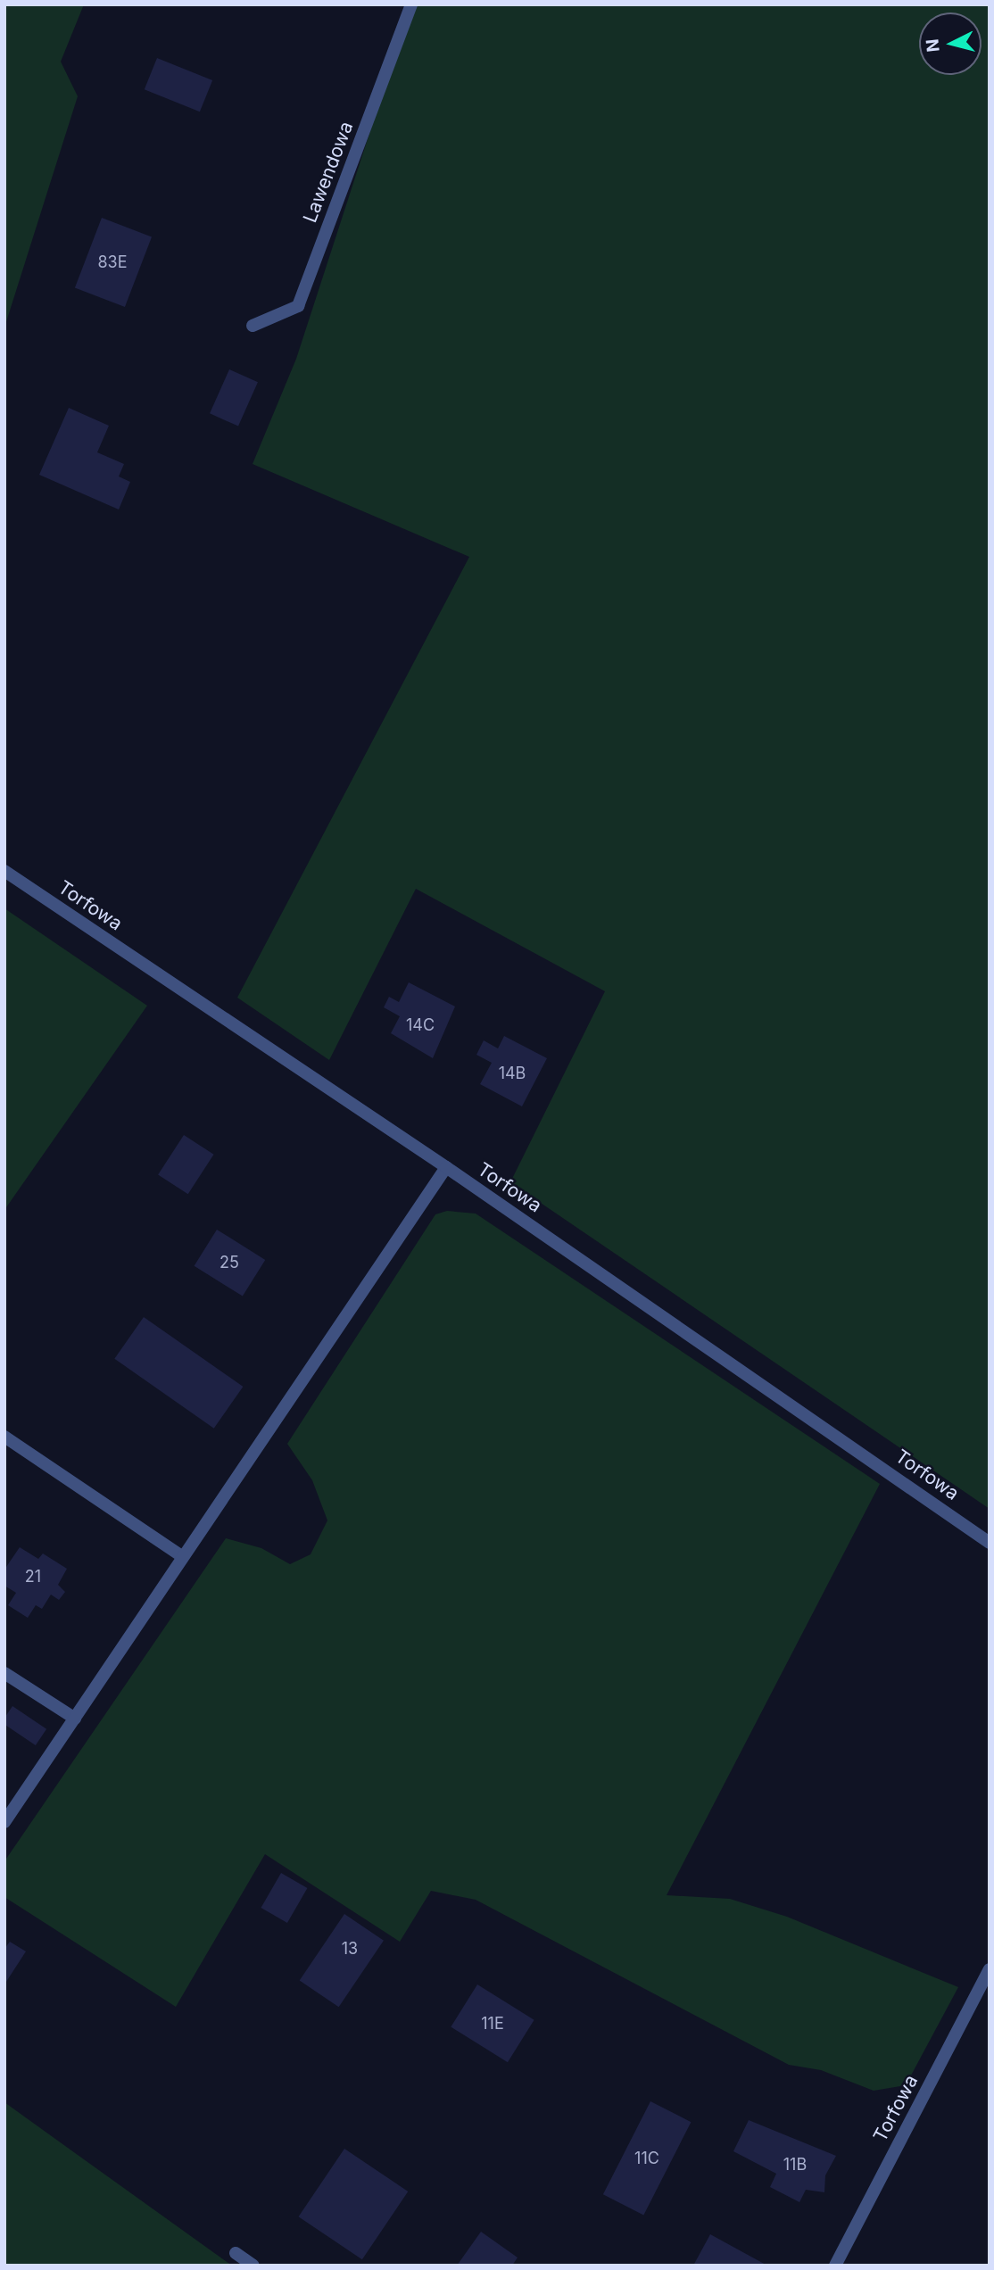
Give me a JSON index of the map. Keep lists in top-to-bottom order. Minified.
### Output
{"streets":{"street":["Lawendowa","Torfowa"]},"house_numbers":["83E","14C","14B","25","21","13","11E","11C","11B"],"north":"left"}
